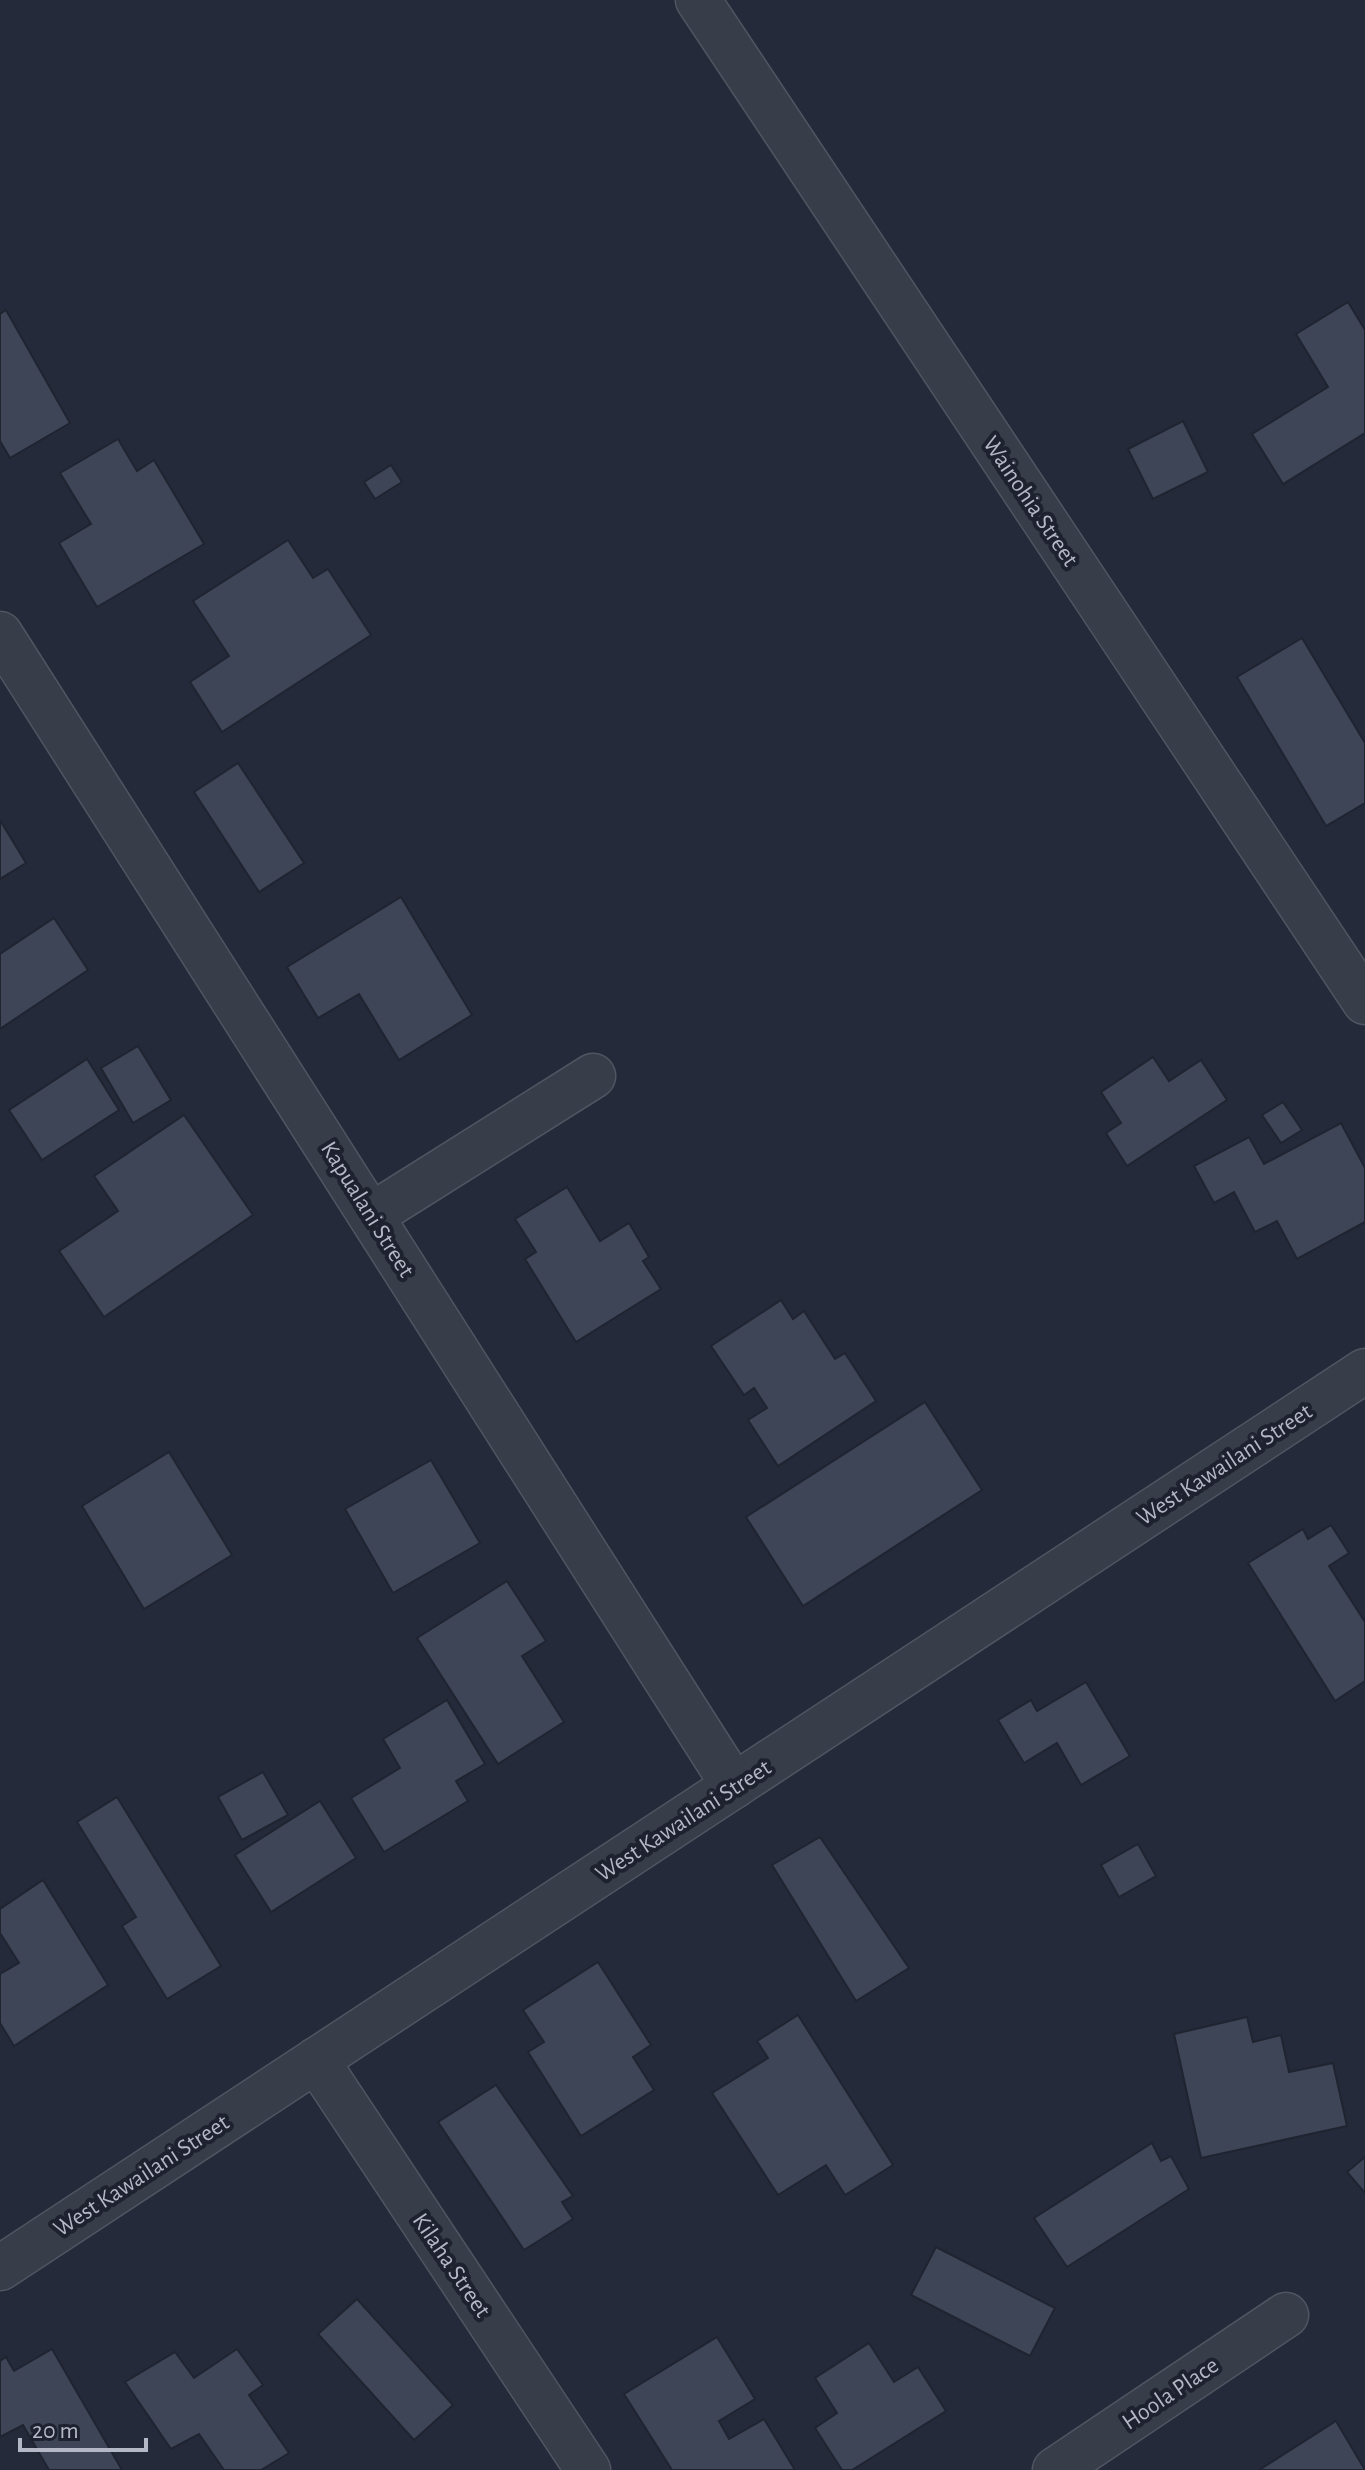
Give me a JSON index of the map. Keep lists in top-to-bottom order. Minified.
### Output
{"streets":{"street":["Wainohia Street","Kapualani Street","West Kawailani Street","Kilaha Street","Hoola Place"]},"crossings":[["Kapualani Street","West Kawailani Street"],["West Kawailani Street","Kilaha Street"]],"scale_bar":"20 m"}
